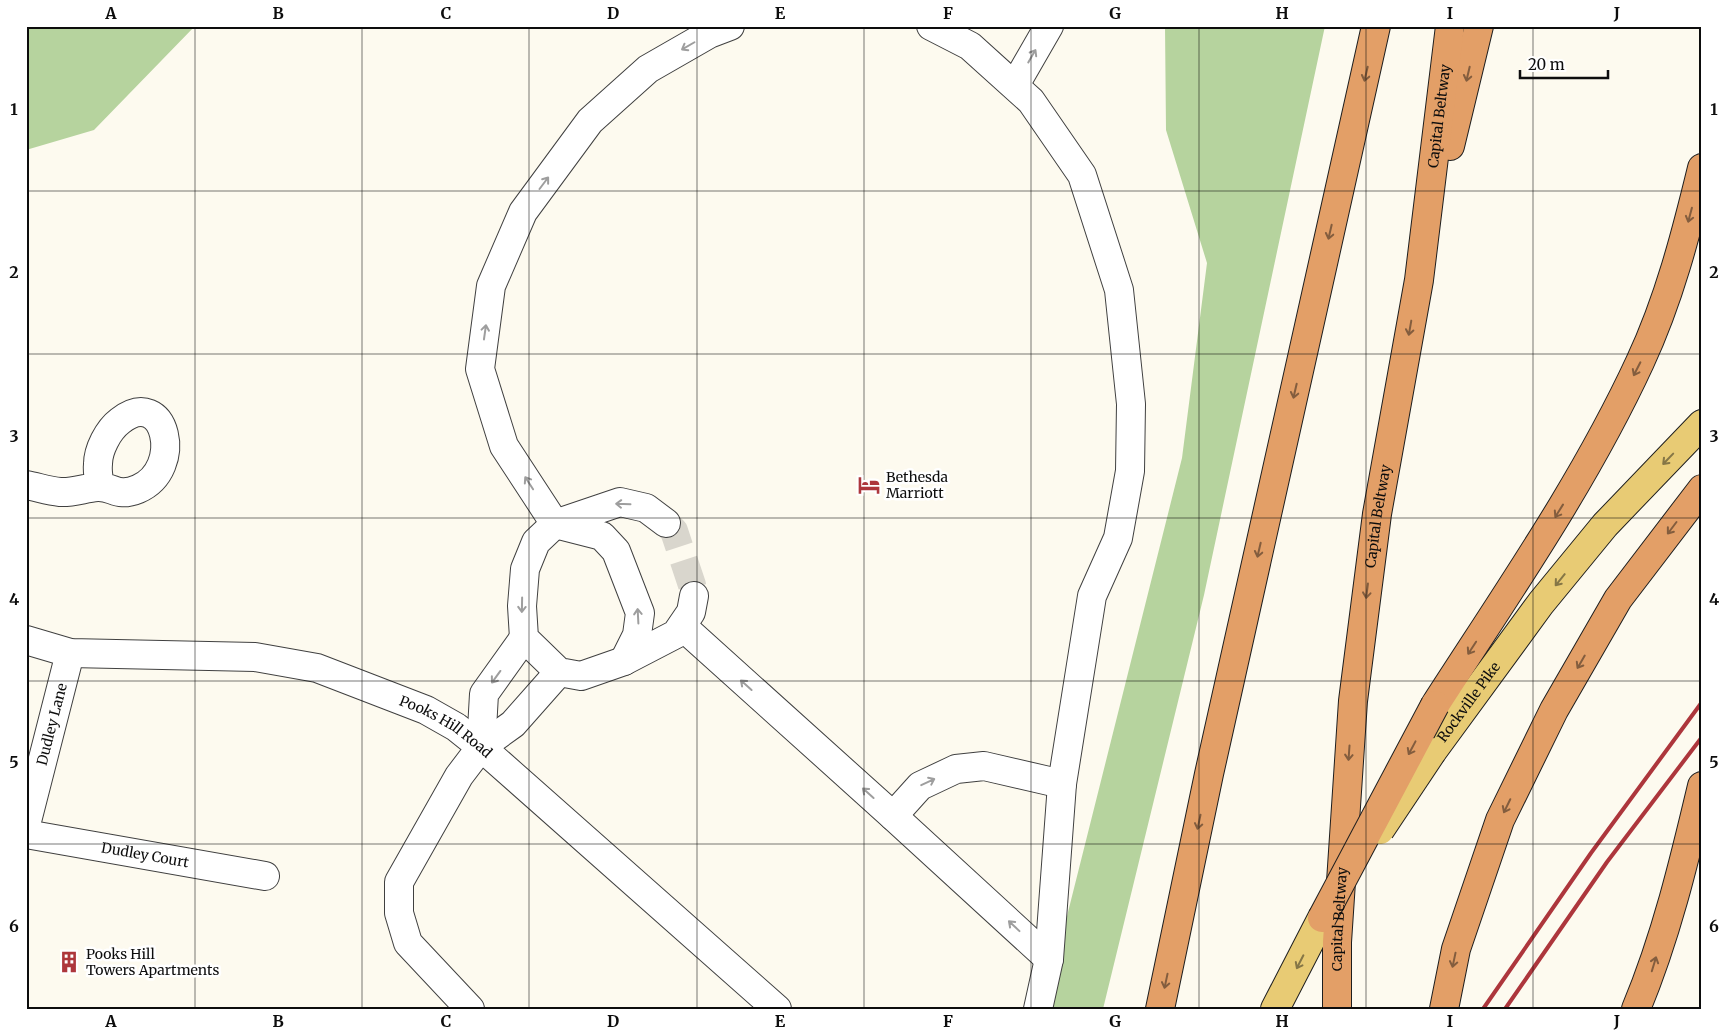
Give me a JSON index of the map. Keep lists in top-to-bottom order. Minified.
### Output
{"streets":{"highway":["Capital Beltway"],"main road":["Rockville Pike"],"street":["Dudley Lane","Pooks Hill Road","Dudley Court"]},"crossings":[["Dudley Lane","Pooks Hill Road"]],"one_way":["Rockville Pike"],"places":{"hotel":["Bethesda Marriott"],"building":["Pooks Hill Towers Apartments"]},"scale_bar":"20 m","grid":{"columns":["A","B","C","D","E","F","G","H","I","J"],"rows":["1","2","3","4","5","6"]}}
